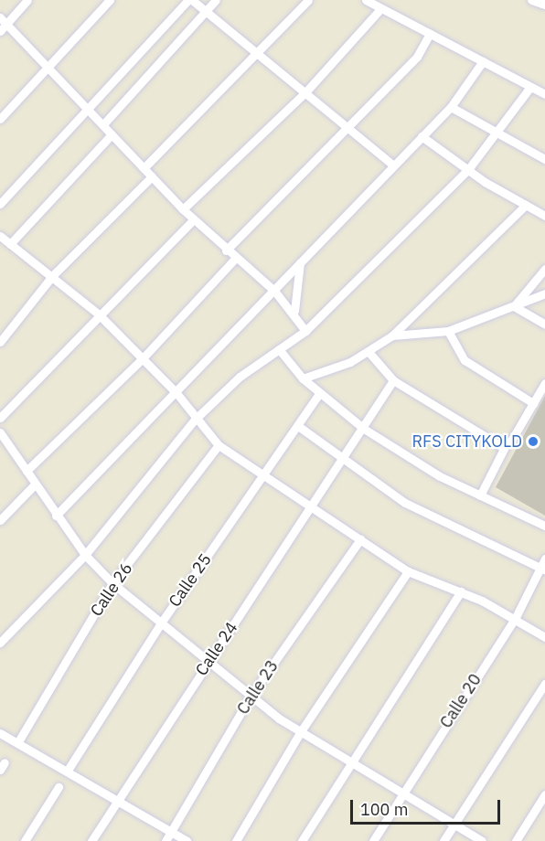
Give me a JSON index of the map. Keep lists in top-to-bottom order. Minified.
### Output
{"streets":{"street":["Calle 25","Calle 26","Calle 24","Calle 23","Calle 20"]},"places":["RFS CITYKOLD"],"scale_bar":"100 m"}
